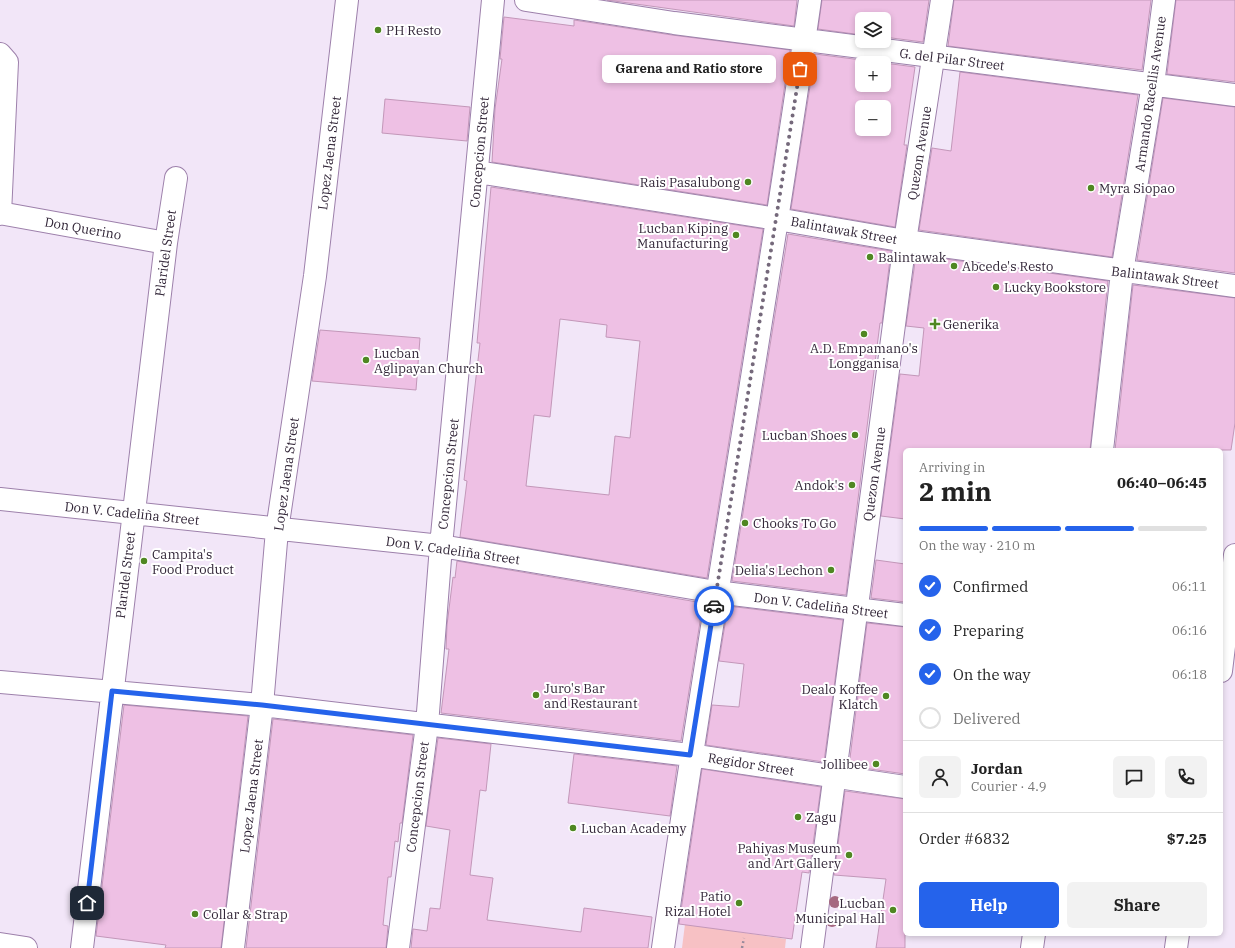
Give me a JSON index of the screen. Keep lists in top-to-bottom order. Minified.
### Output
{"streets":{"street":["G. del Pilar Street","Armando Racellis Avenue","Concepcion Street","Lopez Jaena Street","Quezon Avenue","Don Querino","Balintawak Street","Plaridel Street","Don V. Cadeliña Street","Regidor Street"]},"crossings":[["G. del Pilar Street","Armando Racellis Avenue"],["G. del Pilar Street","Quezon Avenue"],["Armando Racellis Avenue","Balintawak Street"],["Concepcion Street","Balintawak Street"],["Concepcion Street","Don V. Cadeliña Street"],["Concepcion Street","Regidor Street"],["Lopez Jaena Street","Don V. Cadeliña Street"],["Lopez Jaena Street","Regidor Street"],["Quezon Avenue","Balintawak Street"],["Quezon Avenue","Don V. Cadeliña Street"],["Quezon Avenue","Regidor Street"],["Don Querino","Plaridel Street"],["Plaridel Street","Don V. Cadeliña Street"],["Plaridel Street","Regidor Street"]],"places":{"other":["PH Resto","Garena and Ratio store","Rais Pasalubong","Myra Siopao","Lucban Kiping Manufacturing","Balintawak","Abcede's Resto","Lucky Bookstore","A.D. Empamano's Longganisa","Lucban Aglipayan Church","Lucban Shoes","Andok's","Chooks To Go","Campita's Food Product","Delia's Lechon","Juro's Bar and Restaurant","Dealo Koffee Klatch","Jollibee","Zagu","Lucban Academy","Pahiyas Museum and Art Gallery","Patio Rizal Hotel","Lucban Municipal Hall","Collar & Strap"],"health":["Generika"]},"page":{"map_buttons":["+","−"],"bubble":"Garena and Ratio store","heading":["2 min","Arriving in","06:40–06:45"],"panel":["Jordan","Courier · 4.9","Order #6832","$7.25"],"bar":"On the way · 210 m","list":[["Confirmed","06:11"],["Preparing","06:16"],["On the way","06:18"],"Delivered"],"buttons":["Help","Share"]}}
